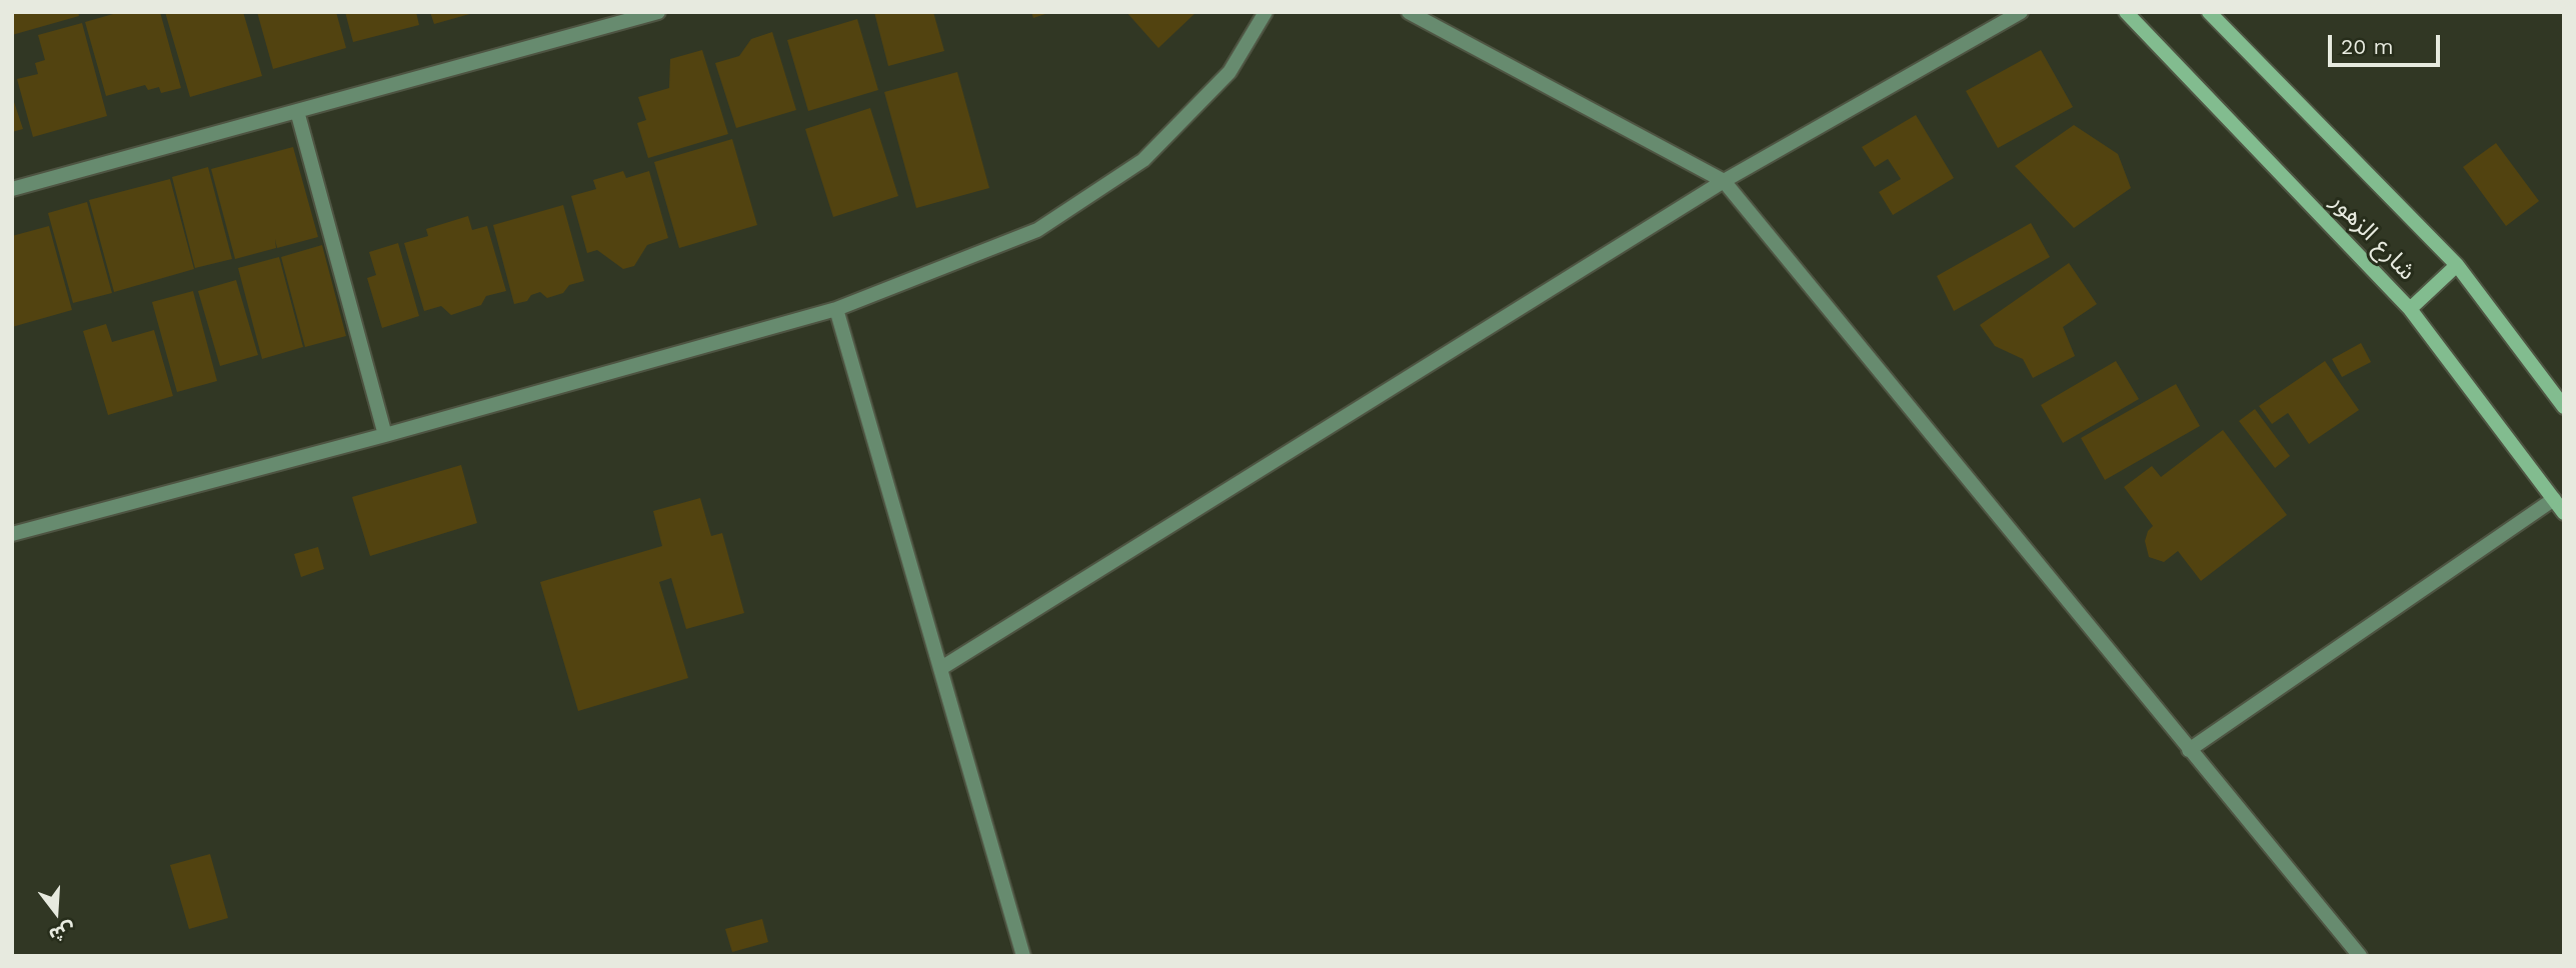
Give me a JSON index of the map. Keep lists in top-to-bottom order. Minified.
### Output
{"streets":{"main road":["شارع الزهور"]},"scale_bar":"20 m","north":"bottom"}
